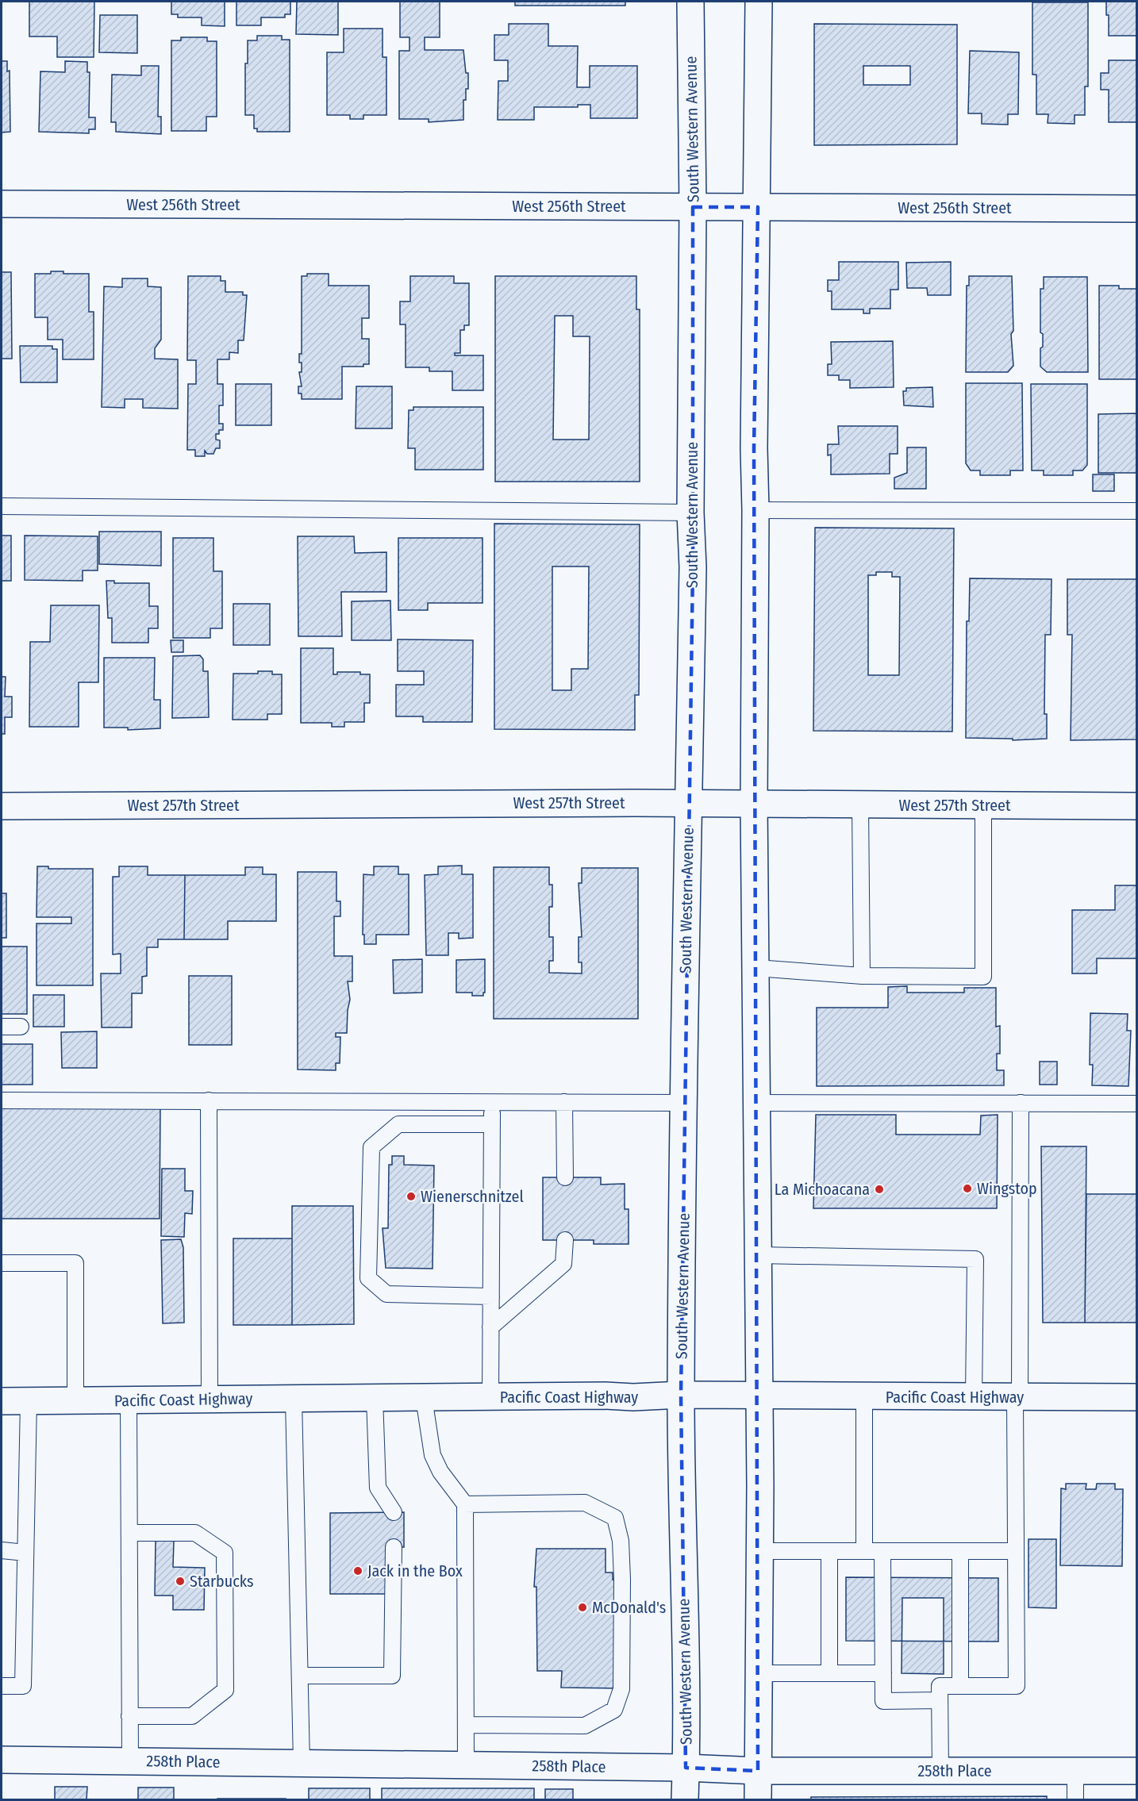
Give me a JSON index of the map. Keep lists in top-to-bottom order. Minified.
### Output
{"streets":{"main road":["South Western Avenue","West 256th Street","West 257th Street","Pacific Coast Highway","258th Place"]},"crossings":[["South Western Avenue","West 256th Street"],["South Western Avenue","West 257th Street"],["South Western Avenue","Pacific Coast Highway"],["South Western Avenue","258th Place"]],"places":["Wingstop","La Michoacana","Wienerschnitzel","Jack in the Box","Starbucks","McDonald's"]}
